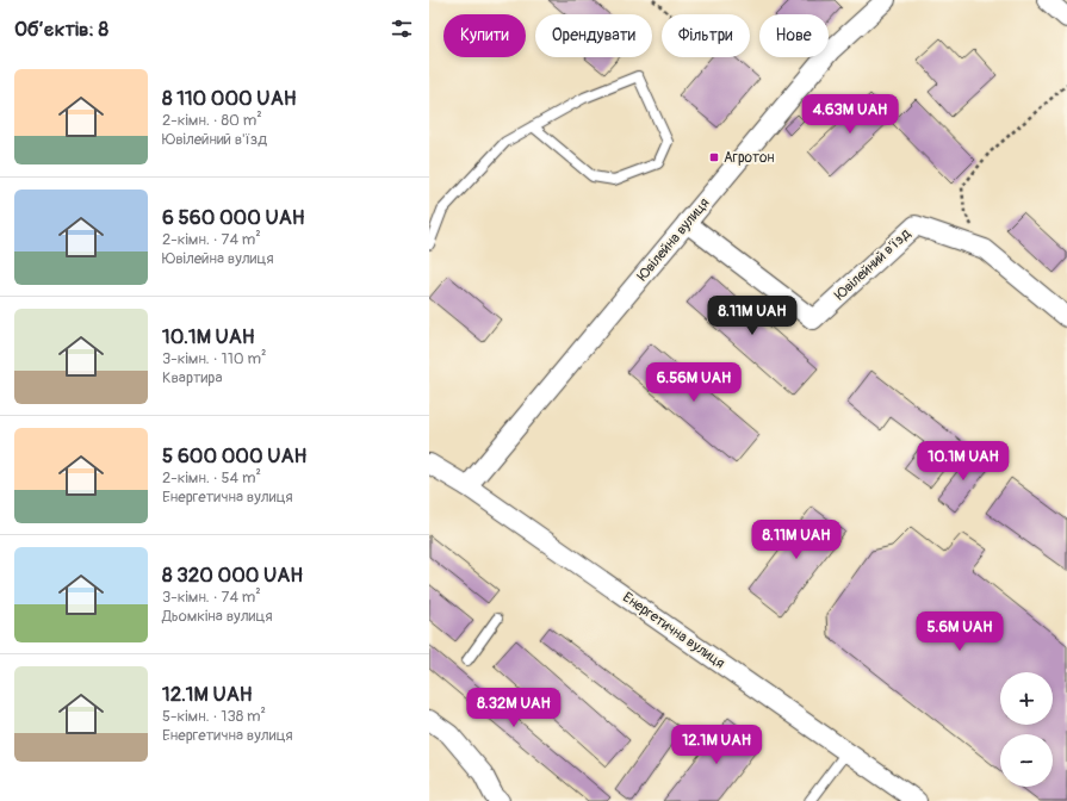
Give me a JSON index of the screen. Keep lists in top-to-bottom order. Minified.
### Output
{"streets":{"street":["Ювілейна вулиця","Ювілейний в'їзд","Енергетична вулиця"]},"crossings":[["Ювілейна вулиця","Ювілейний в'їзд"],["Ювілейна вулиця","Енергетична вулиця"]],"places":{"transit":["Агротон"]},"page":{"heading":"Об’єктів: 8","chip":["Купити","Орендувати","Фільтри","Нове"],"list":[{"name":"8 110 000 UAH","note":"2-кімн. · 80 m² · Ювілейний в'їзд"},{"name":"6 560 000 UAH","note":"2-кімн. · 74 m² · Ювілейна вулиця"},{"name":"10.1M UAH","note":"3-кімн. · 110 m² · Квартира"},{"name":"5 600 000 UAH","note":"2-кімн. · 54 m² · Енергетична вулиця"},{"name":"8 320 000 UAH","note":"3-кімн. · 74 m² · Дьомкіна вулиця"},{"name":"12.1M UAH","note":"5-кімн. · 138 m² · Енергетична вулиця"}],"price":["4.63M UAH","8.11M UAH","6.56M UAH","10.1M UAH","8.11M UAH","5.6M UAH","8.32M UAH","12.1M UAH"],"map_buttons":["+","−"]}}
